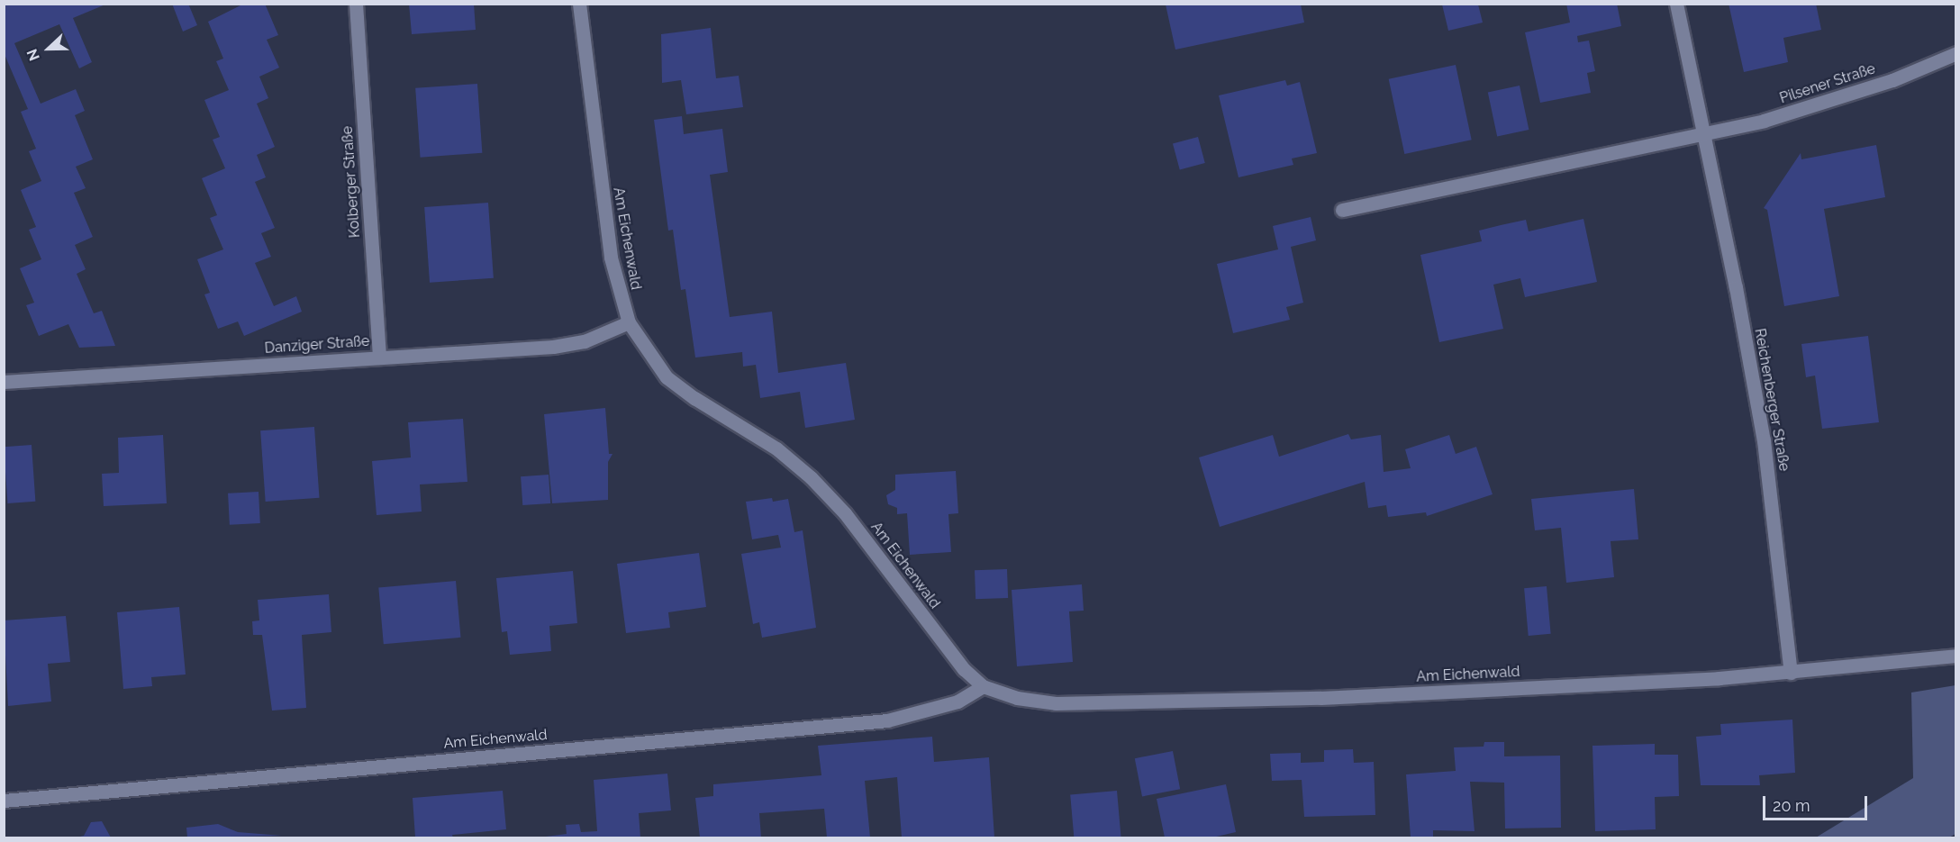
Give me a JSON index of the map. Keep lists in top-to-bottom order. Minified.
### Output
{"streets":{"street":["Pilsener Straße","Kolberger Straße","Am Eichenwald","Danziger Straße","Reichenberger Straße"]},"crossings":[["Pilsener Straße","Reichenberger Straße"],["Kolberger Straße","Danziger Straße"],["Am Eichenwald","Danziger Straße"],["Am Eichenwald","Reichenberger Straße"]],"scale_bar":"20 m","north":"left"}
